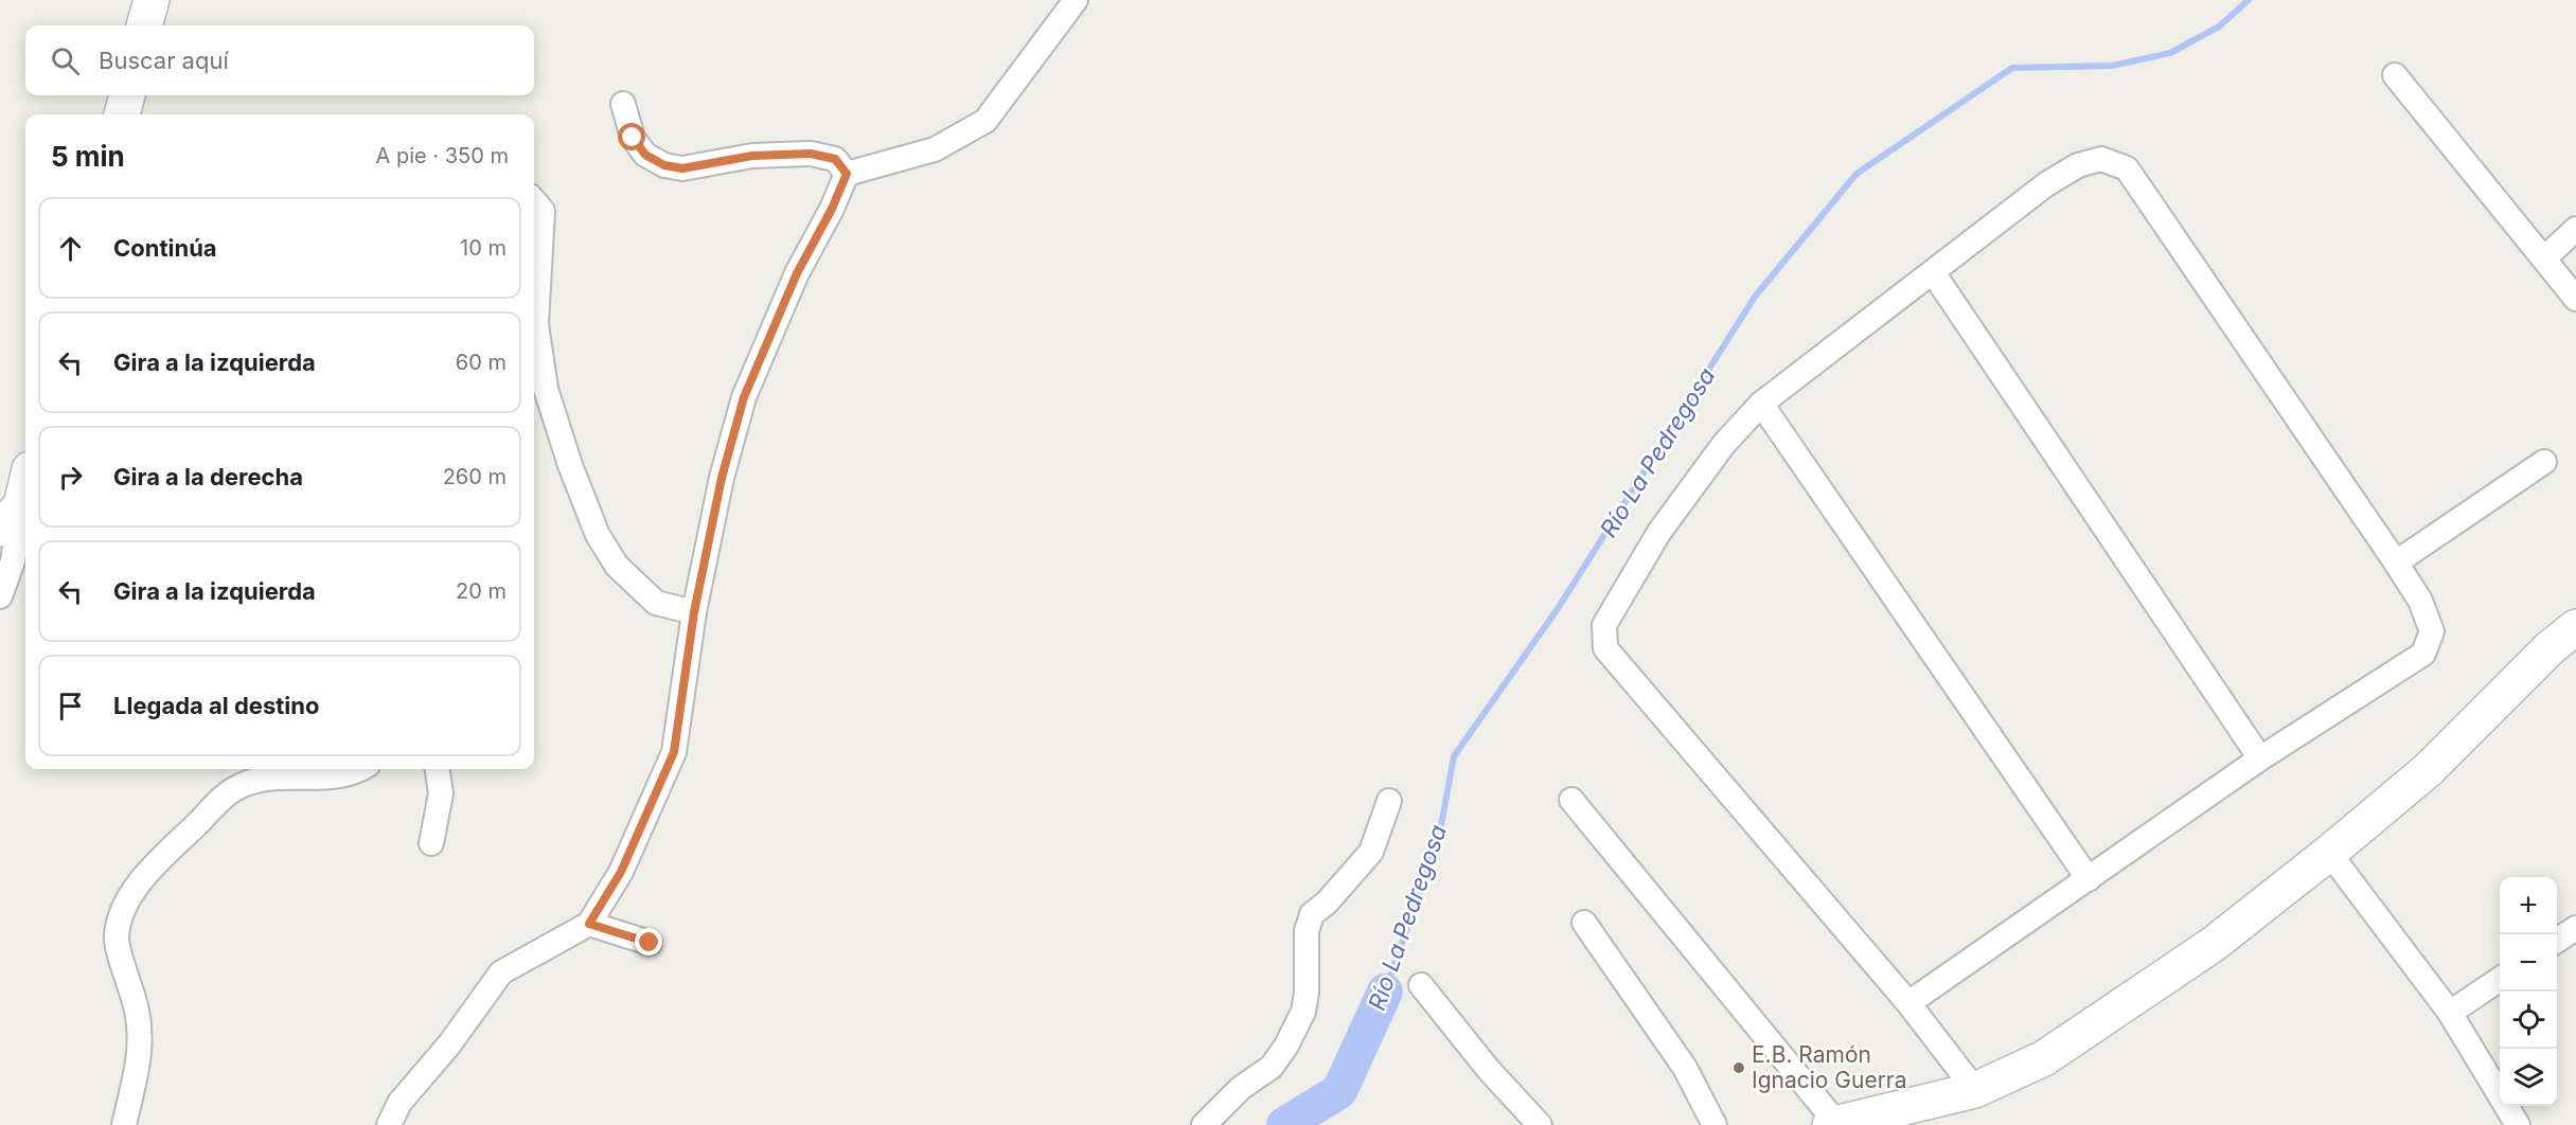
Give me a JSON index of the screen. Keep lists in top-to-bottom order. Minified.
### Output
{"water":["Río La Pedregosa"],"places":["E.B. Ramón Ignacio Guerra"],"page":{"search":"Buscar aquí","heading":["5 min","A pie · 350 m"],"list":[["Continúa","10 m"],["Gira a la izquierda","60 m"],["Gira a la derecha","260 m"],["Gira a la izquierda","20 m"],"Llegada al destino"],"map_buttons":["+","−"]}}
